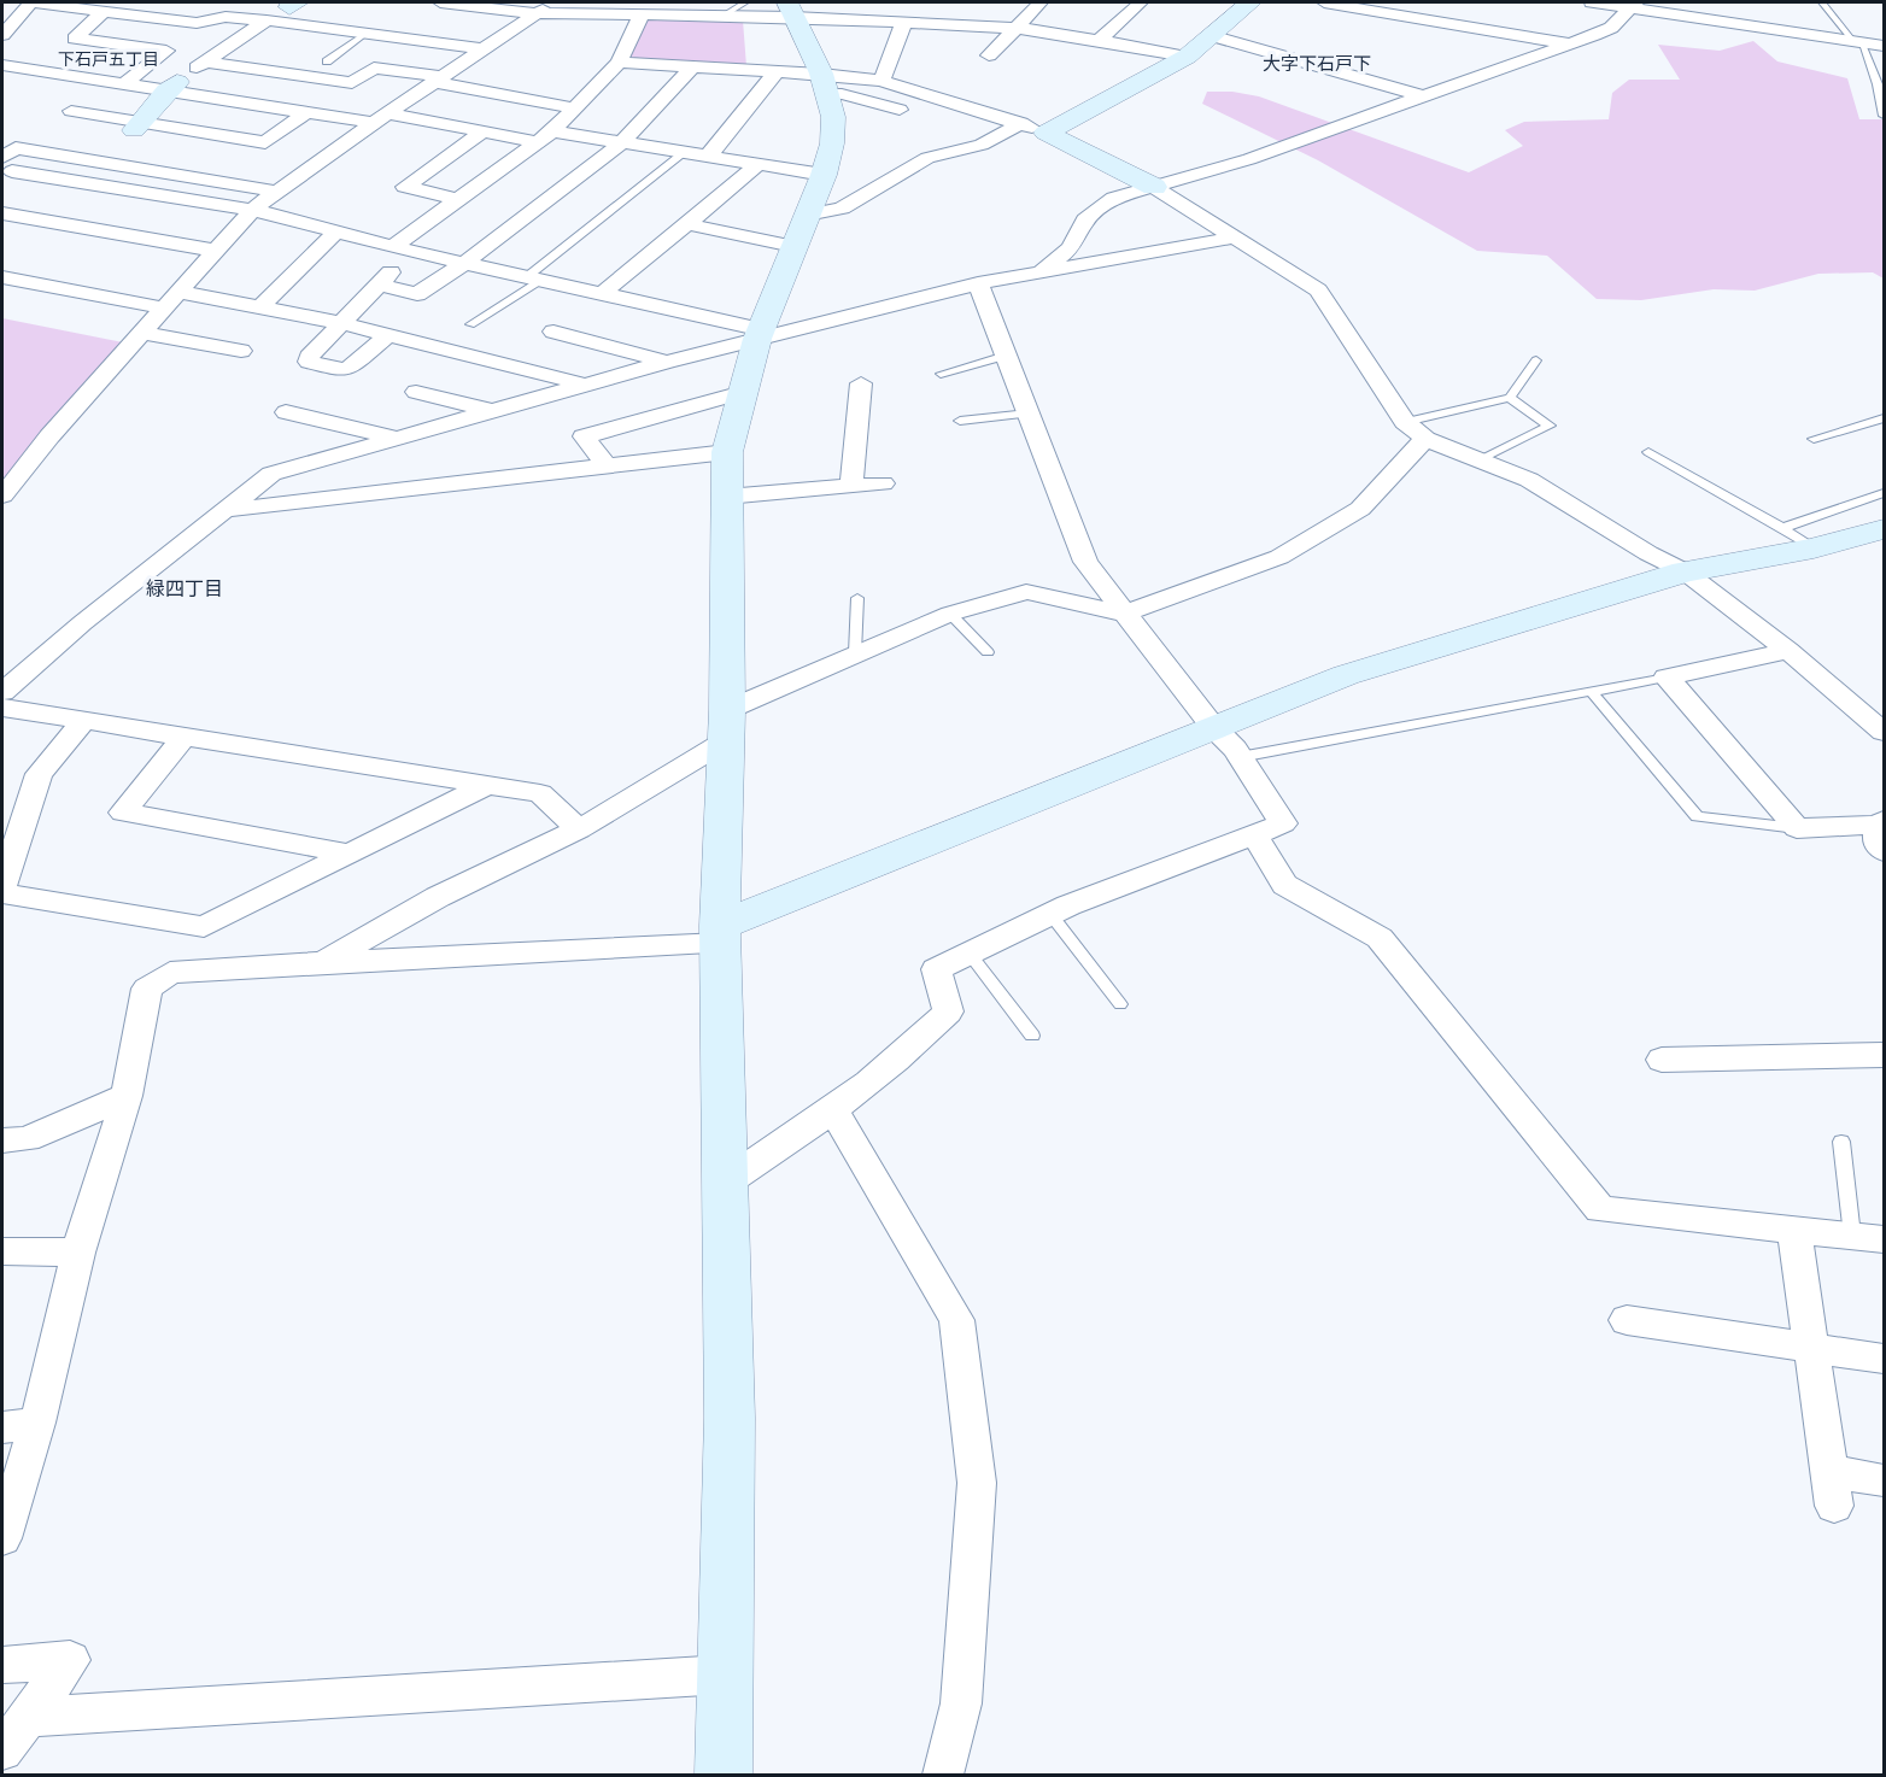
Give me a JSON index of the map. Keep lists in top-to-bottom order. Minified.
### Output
{"districts":["下石戸五丁目","大字下石戸下","緑四丁目"]}
